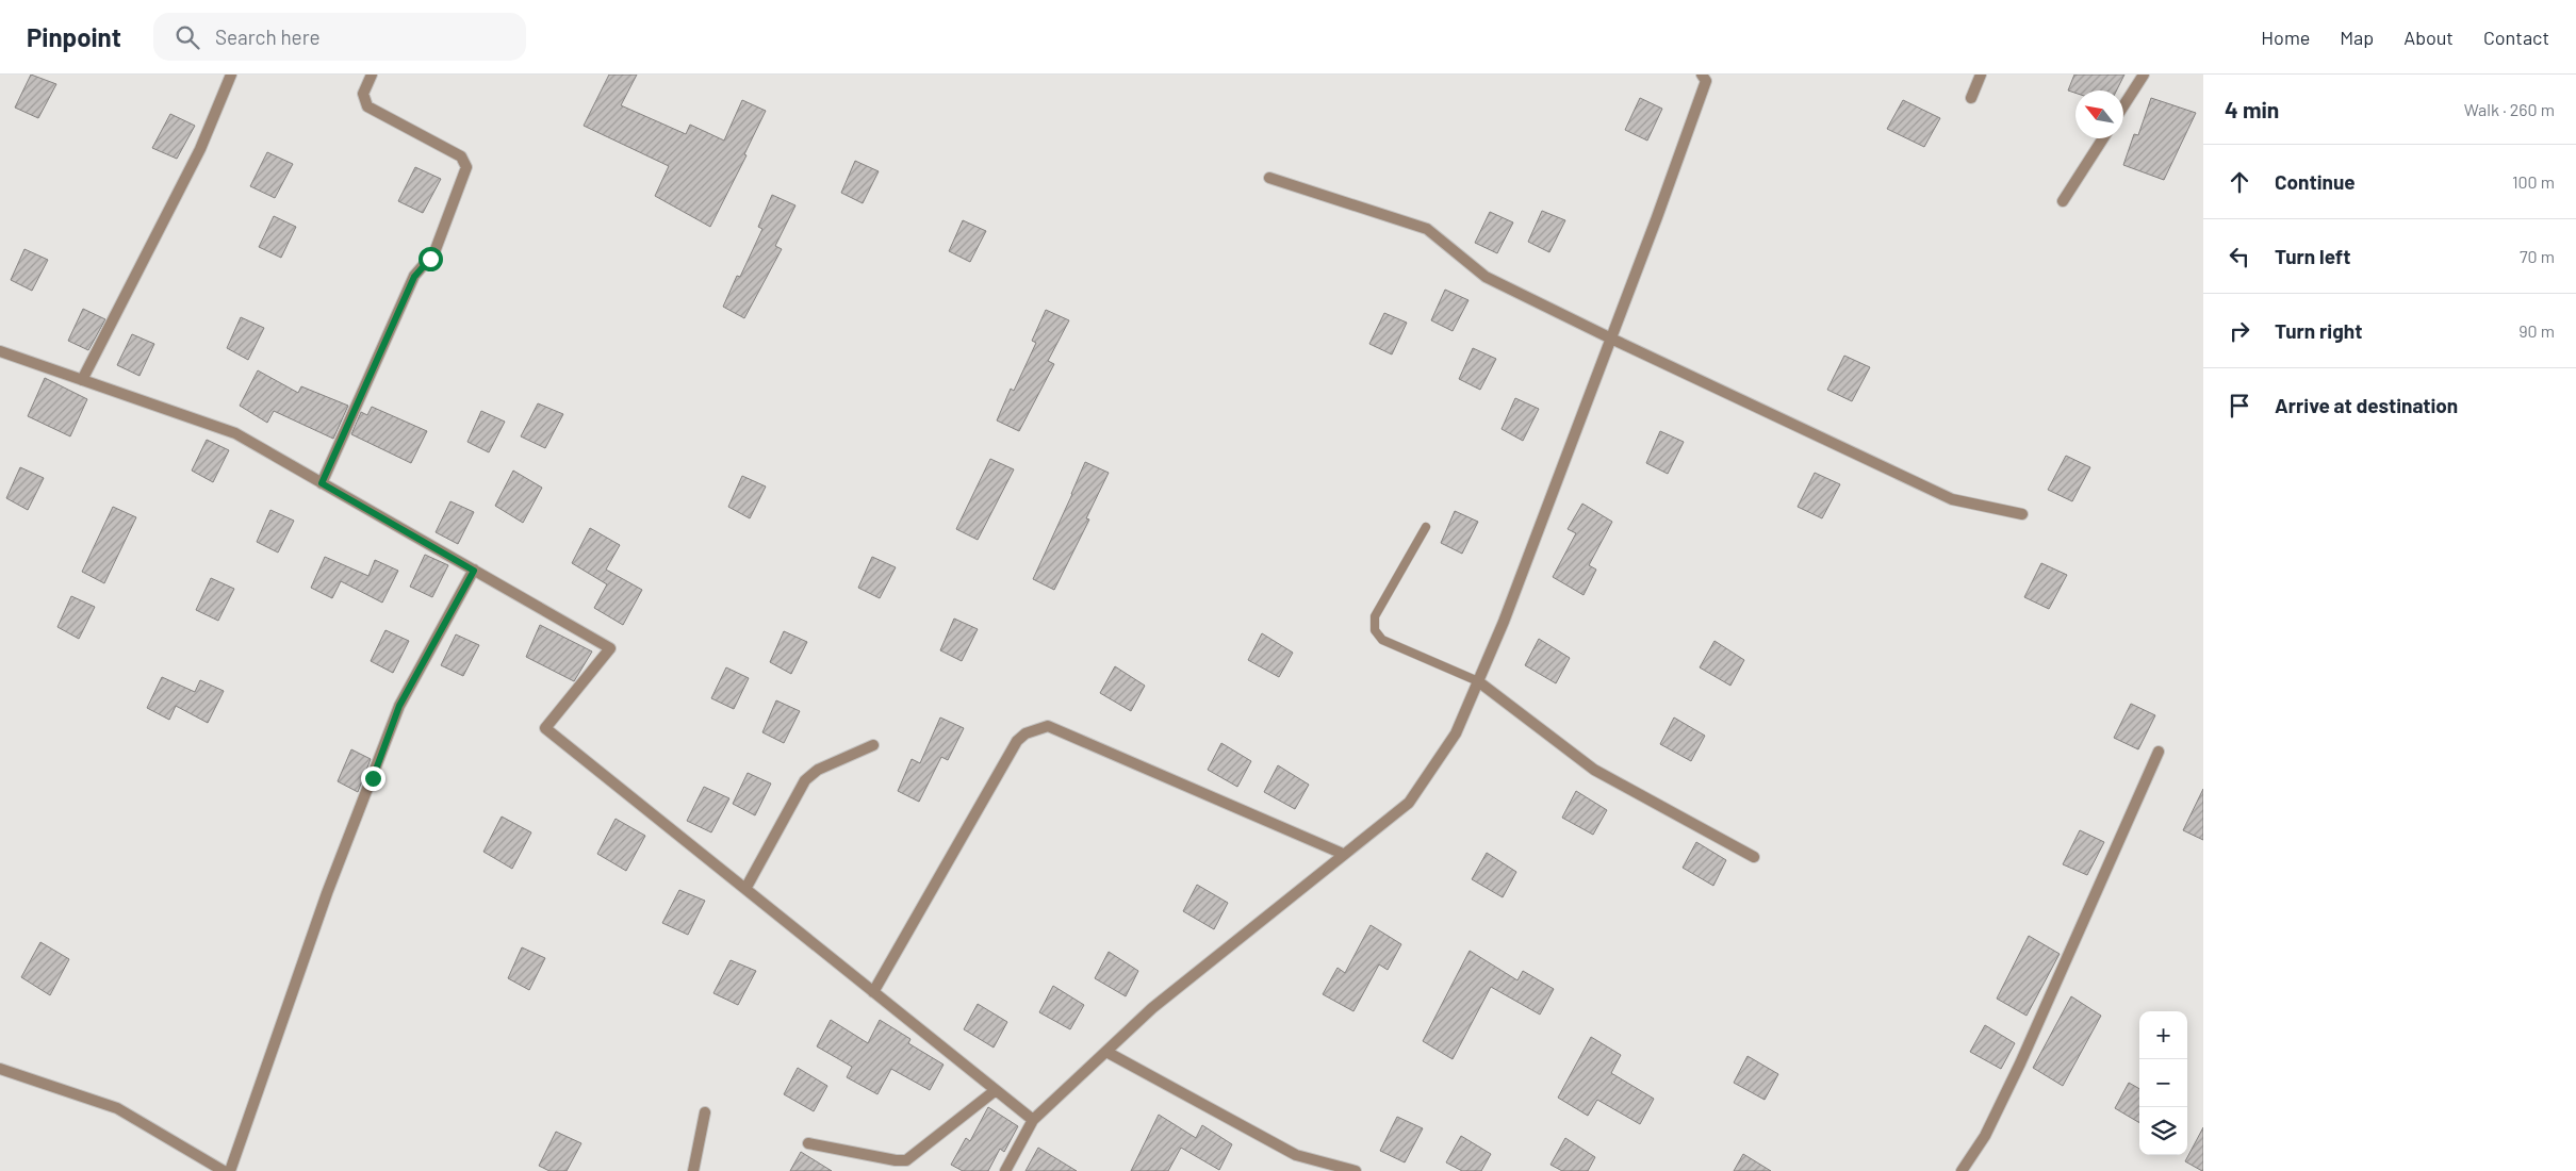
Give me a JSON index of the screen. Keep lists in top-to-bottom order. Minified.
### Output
{"north":"top left","page":{"header":"Pinpoint","search":"Search here","nav":["Home","Map","About","Contact"],"heading":["4 min","Walk · 260 m"],"list":[["Continue","100 m"],["Turn left","70 m"],["Turn right","90 m"],"Arrive at destination"],"map_buttons":["+","−"]}}
